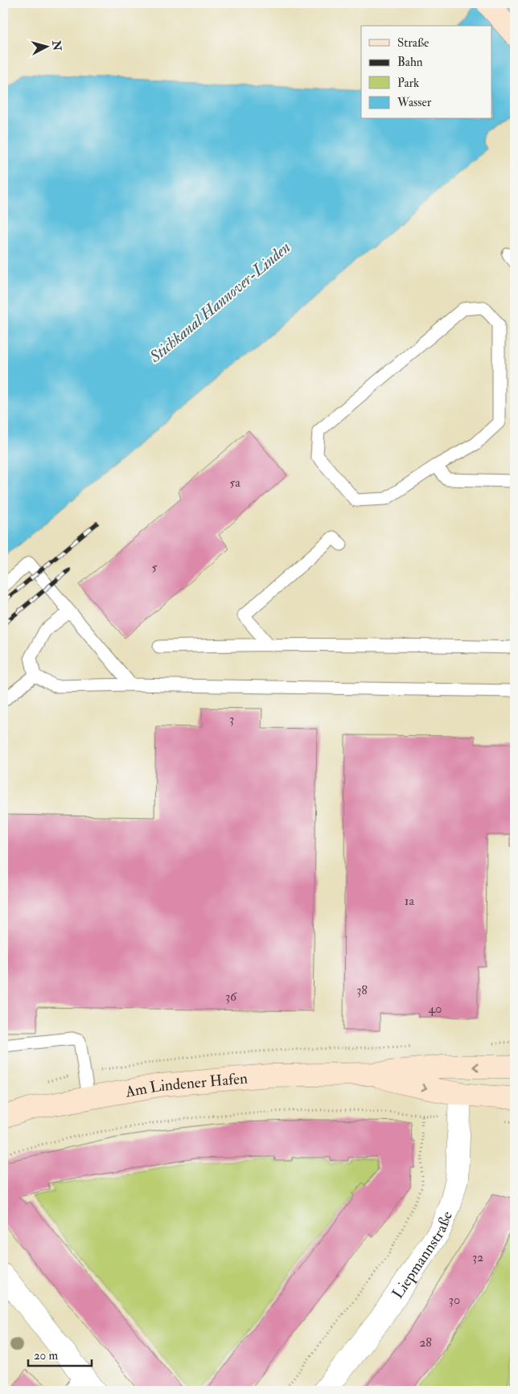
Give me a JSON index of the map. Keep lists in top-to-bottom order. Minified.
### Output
{"streets":{"street":["Am Lindener Hafen","Liepmannstraße"]},"crossings":[["Am Lindener Hafen","Liepmannstraße"]],"water":["Stichkanal Hannover-Linden"],"house_numbers":["5a","5","3","1a","38","36","40","32","30","28"],"legend":["Straße","Bahn","Park","Wasser"],"scale_bar":"20 m","north":"right"}
